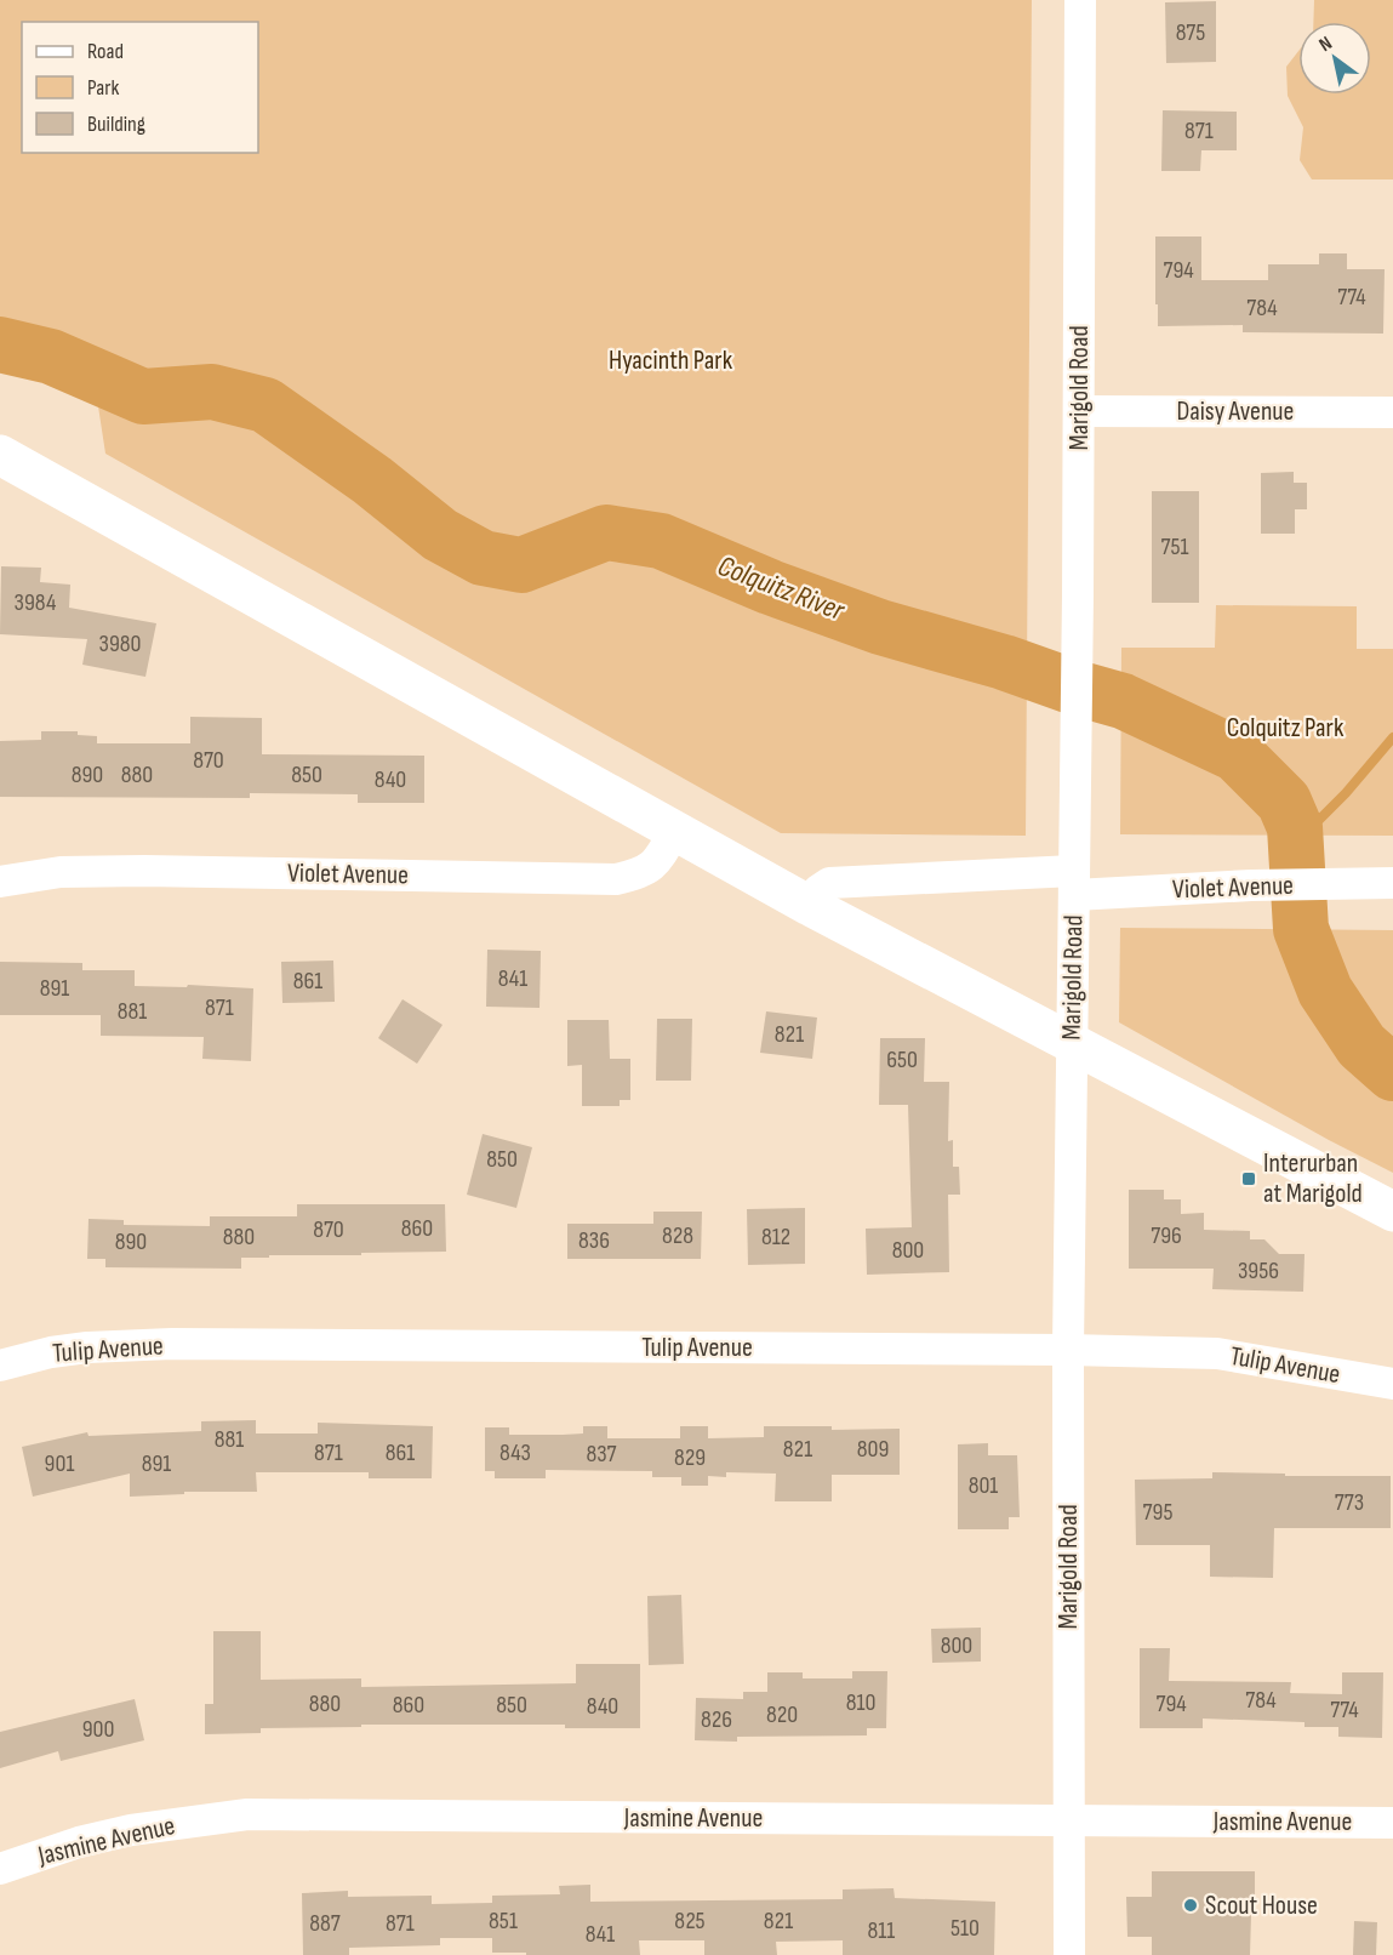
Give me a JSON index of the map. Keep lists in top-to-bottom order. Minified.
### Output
{"streets":{"street":["Marigold Road","Daisy Avenue","Violet Avenue","Tulip Avenue","Jasmine Avenue"]},"crossings":[["Marigold Road","Daisy Avenue"],["Marigold Road","Violet Avenue"],["Marigold Road","Tulip Avenue"],["Marigold Road","Jasmine Avenue"]],"water":["Colquitz River"],"parks":["Hyacinth Park","Colquitz Park"],"places":{"transit":["Interurban at Marigold"],"other":["Scout House"]},"house_numbers":["875","871","794","774","784","751","3984","3980","870","890","880","850","840","841","861","891","871","881","821","650","850","860","870","828","796","880","812","836","890","800","3956","881","821","809","871","861","843","837","829","901","891","801","773","795","800","784","810","880","794","860","850","840","774","820","826","900","851","825","821","887","871","510","811","841"],"legend":["Road","Park","Building"],"north":"top left"}
